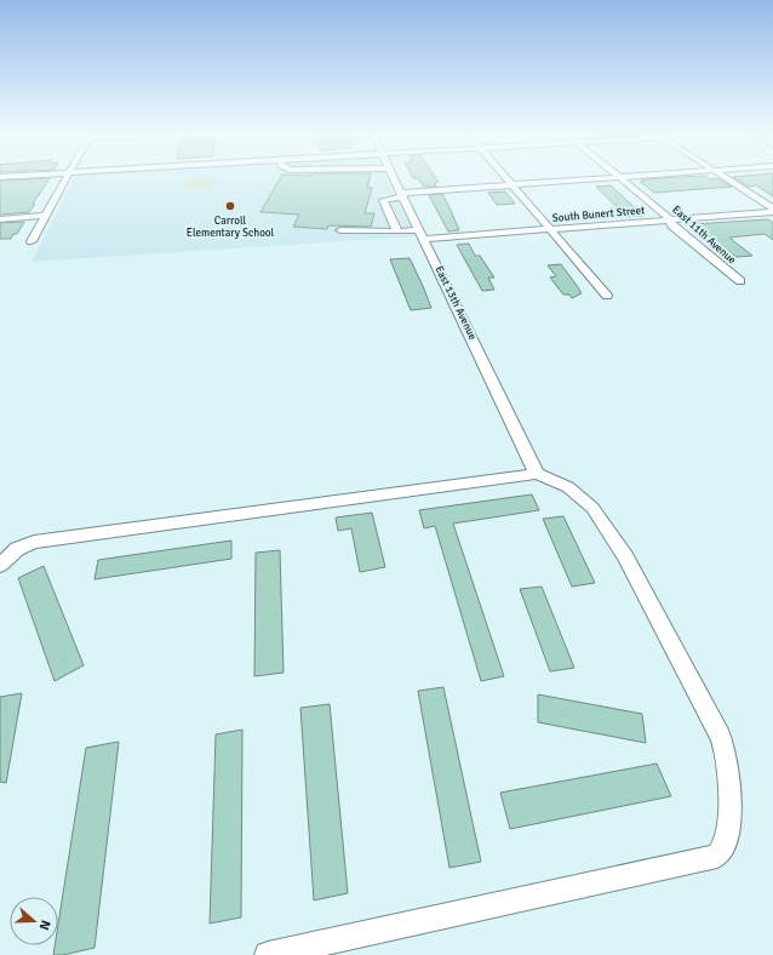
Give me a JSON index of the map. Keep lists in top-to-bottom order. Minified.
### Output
{"streets":{"street":["South Bunert Street","East 11th Avenue","East 13th Avenue"]},"crossings":[["South Bunert Street","East 11th Avenue"],["South Bunert Street","East 13th Avenue"]],"places":["Carroll Elementary School"],"north":"right"}
